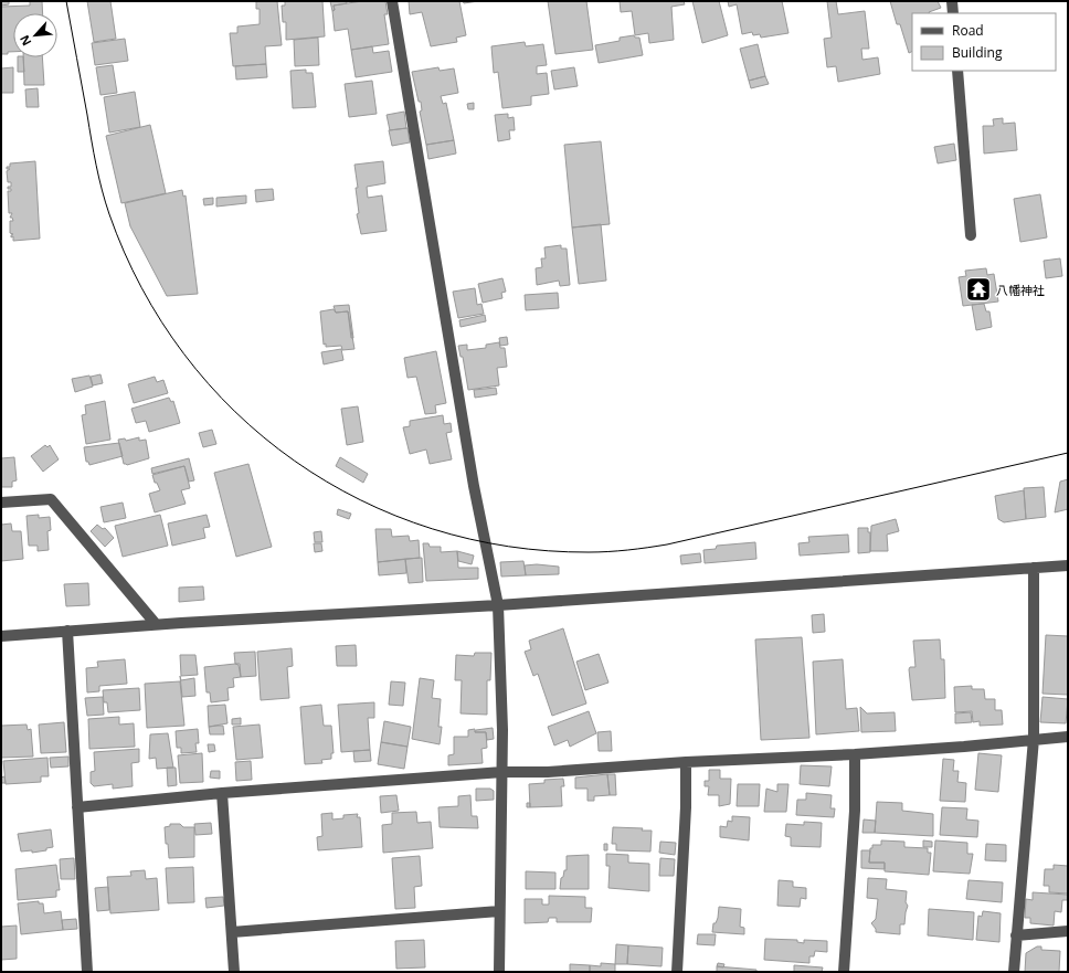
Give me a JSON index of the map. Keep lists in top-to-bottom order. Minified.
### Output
{"places":{"temple":["八幡神社"]},"legend":["Road","Building"],"north":"bottom left"}
